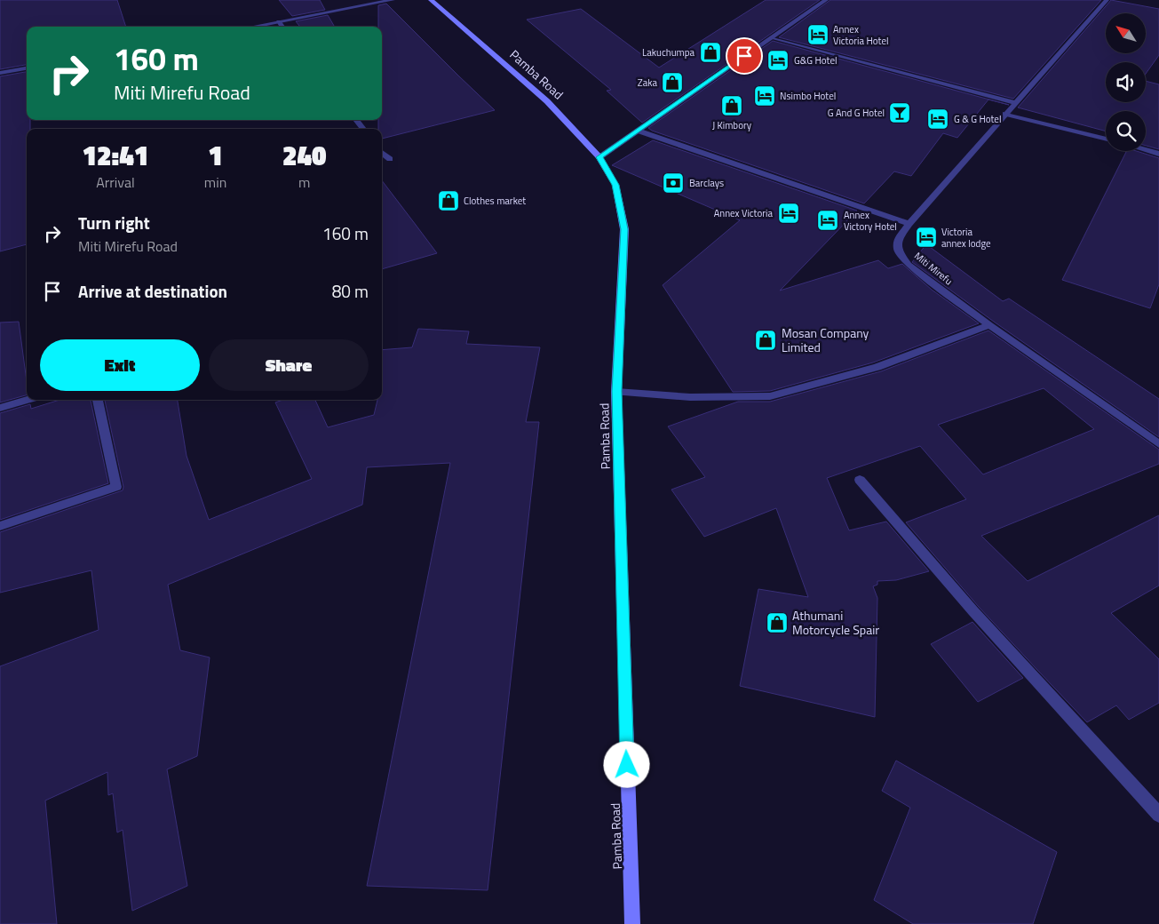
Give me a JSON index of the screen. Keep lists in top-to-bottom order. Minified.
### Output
{"streets":{"main road":["Pamba Road"],"street":["Miti Mirefu"]},"places":{"hotel":["Annex Victoria Hotel","G&G Hotel","Nsimbo Hotel","G & G Hotel","Annex Victoria","Annex Victory Hotel","Victoria annex lodge"],"shop":["Lakuchumpa","Zaka","J Kimbory","Clothes market","Mosan Company Limited","Athumani Motorcycle Spair"],"bar":["G And G Hotel"],"bank":["Barclays"]},"north":"top left","page":{"turn":["160 m","Miti Mirefu Road"],"eta":["12:41","Arrival","1","min","240","m"],"list":[{"name":"Turn right","note":"Miti Mirefu Road","value":"160 m"},{"name":"Arrive at destination","value":"80 m"}],"buttons":["Exit","Share"]}}
